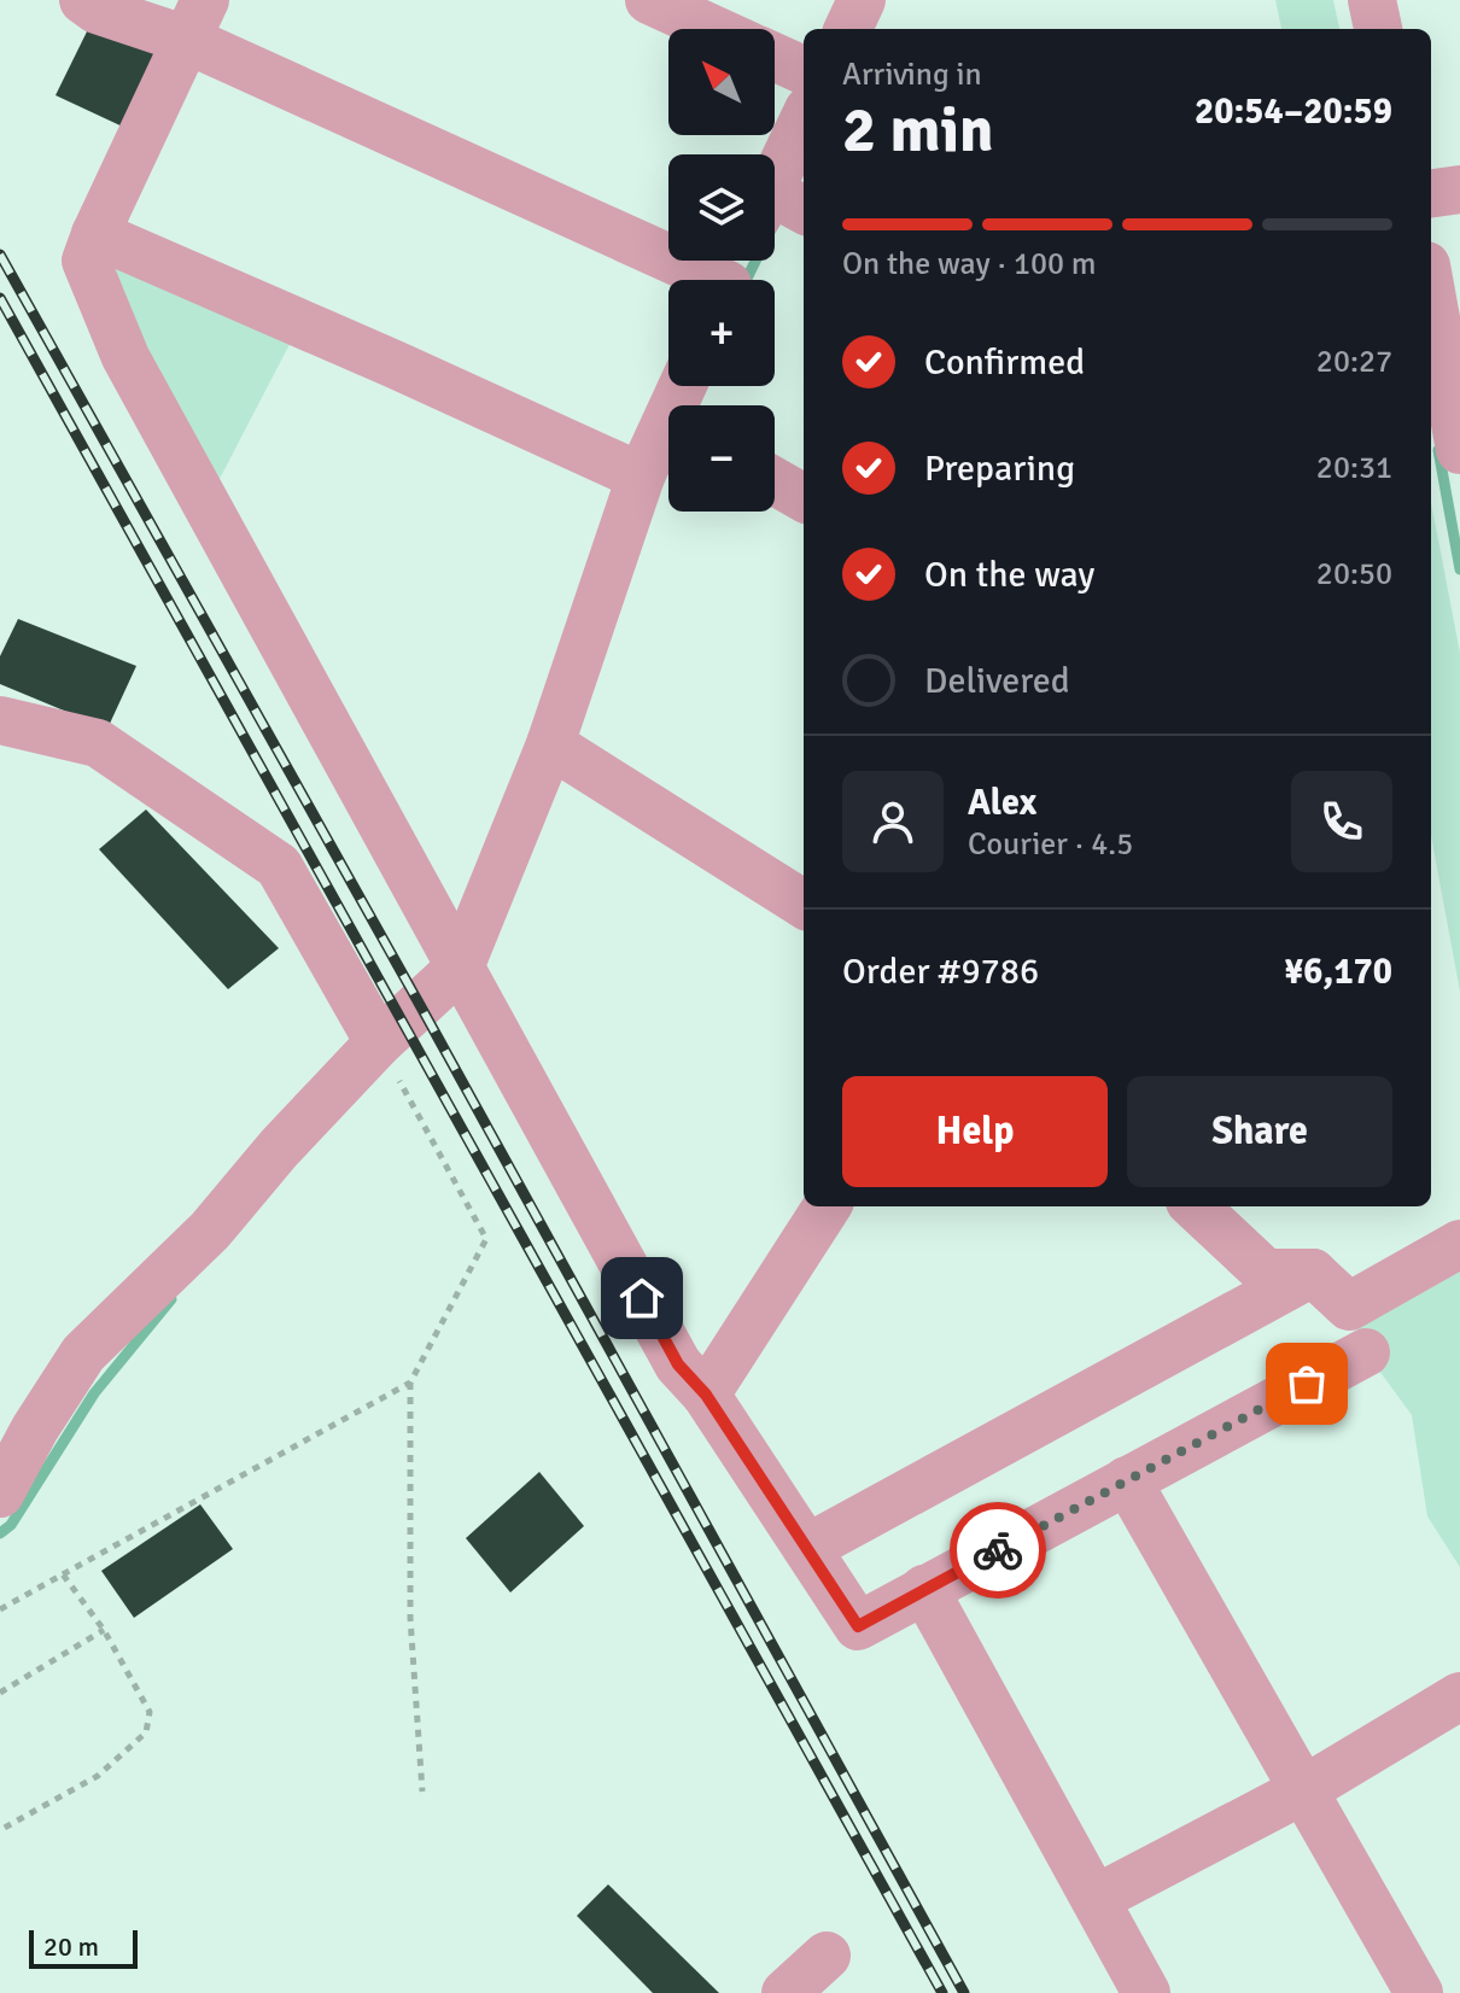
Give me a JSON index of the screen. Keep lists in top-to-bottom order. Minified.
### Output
{"scale_bar":"20 m","north":"top left","page":{"map_buttons":["+","−"],"heading":["2 min","Arriving in","20:54–20:59"],"panel":["Alex","Courier · 4.5","Order #9786","¥6,170"],"bar":"On the way · 100 m","list":[["Confirmed","20:27"],["Preparing","20:31"],["On the way","20:50"],"Delivered"],"buttons":["Help","Share"],"scale":"20 m"}}
